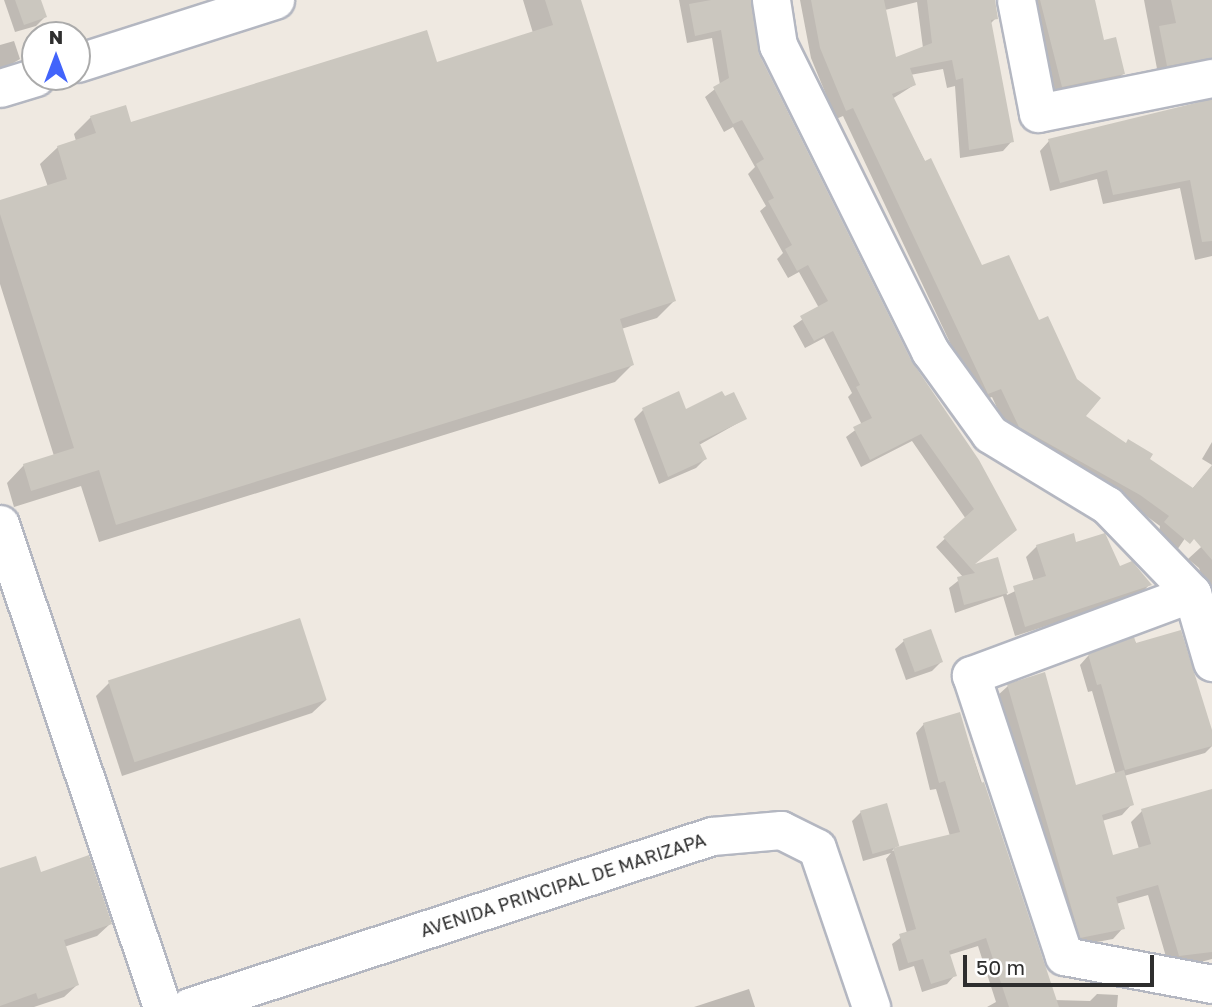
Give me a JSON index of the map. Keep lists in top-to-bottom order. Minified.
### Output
{"streets":{"street":["AVENIDA PRINCIPAL DE MARIZAPA"]},"scale_bar":"50 m","north":"top"}
